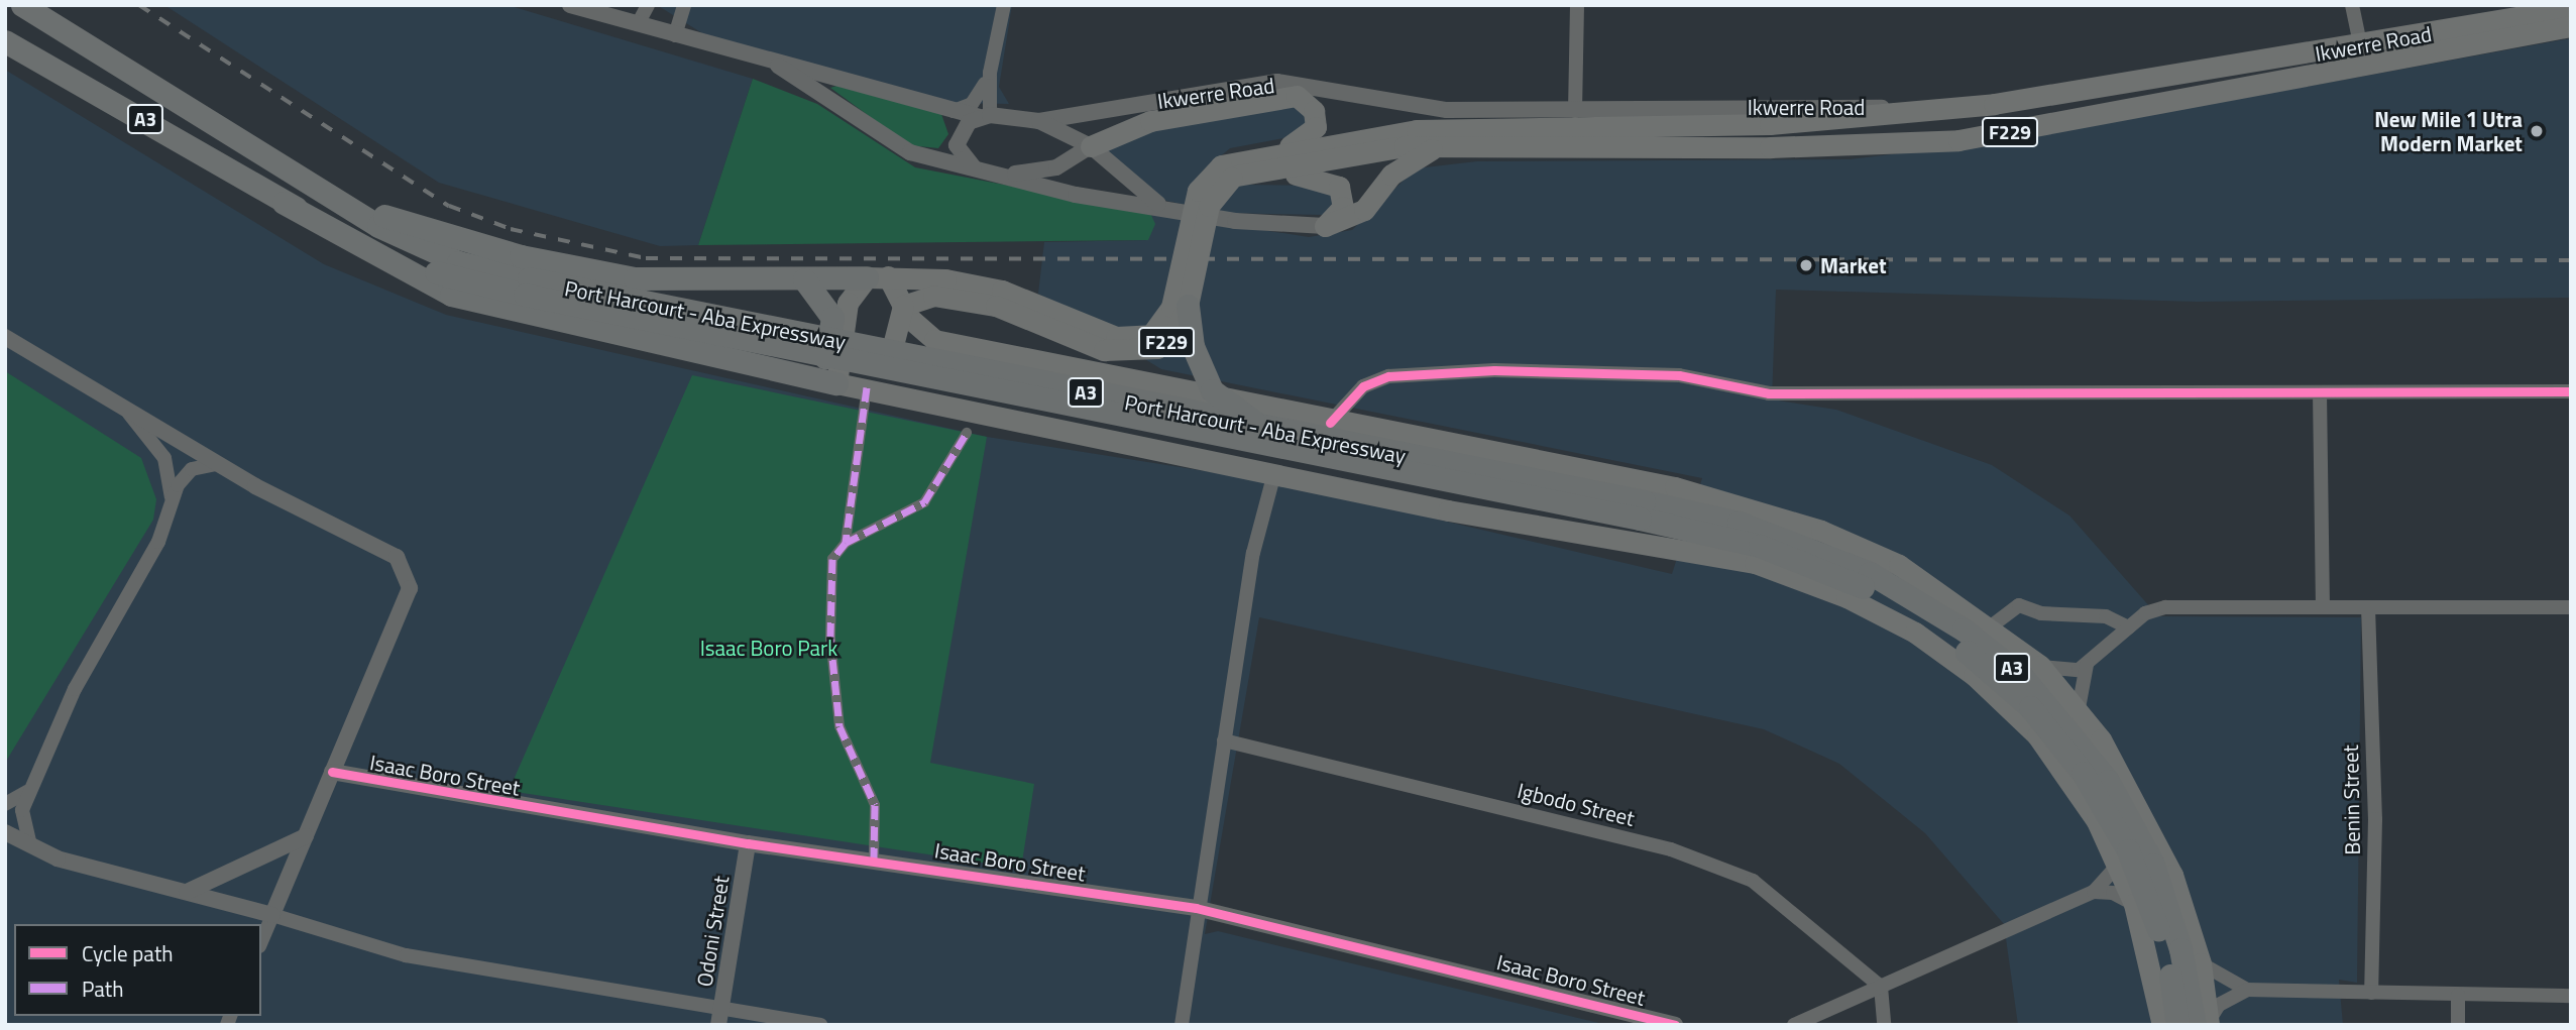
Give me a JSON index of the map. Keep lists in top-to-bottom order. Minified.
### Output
{"streets":{"highway":["A3","Port Harcourt - Aba Expressway"],"main road":["Ikwerre Road","F229"],"street":["Isaac Boro Street","Benin Street","Igbodo Street","Odoni Street"]},"crossings":[["Ikwerre Road","F229"],["Isaac Boro Street","Odoni Street"]],"parks":["Isaac Boro Park"],"places":["New Mile 1 Utra Modern Market","Market"],"legend":["Cycle path","Path"]}
